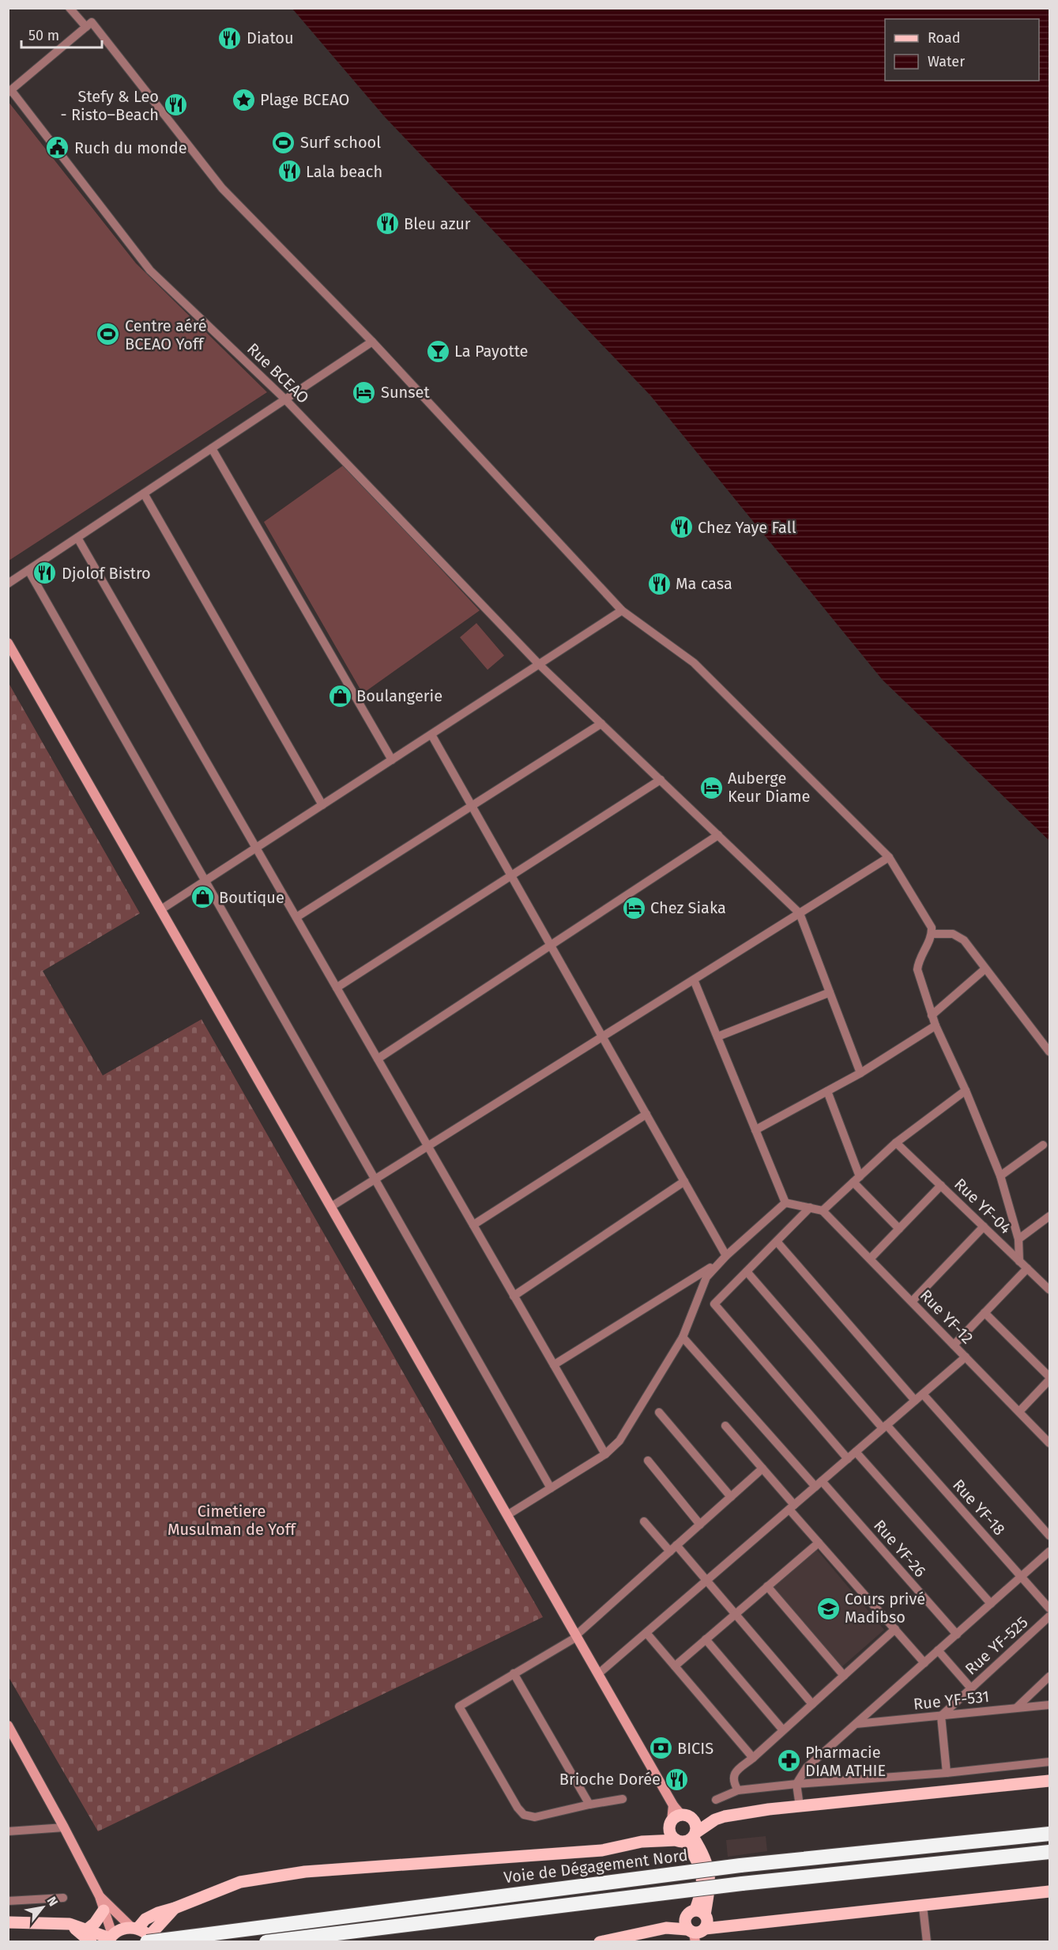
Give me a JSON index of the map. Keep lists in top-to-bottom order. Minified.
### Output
{"streets":{"highway":["Voie de Dégagement Nord"],"street":["Rue BCEAO","Rue YF-04","Rue YF-12","Rue YF-18","Rue YF-26","Rue YF-525","Rue YF-531"]},"crossings":[["Rue YF-525","Rue YF-531"]],"parks":["Cimetiere Musulman de Yoff"],"places":{"restaurant":["Diatou","Stefy & Leo - Risto–Beach","Lala beach","Bleu azur","Chez Yaye Fall","Djolof Bistro","Ma casa","Brioche Dorée"],"place":["Plage BCEAO"],"sports":["Surf school","Centre aéré BCEAO Yoff"],"public building":["Ruch du monde"],"bar":["La Payotte"],"hotel":["Sunset","Auberge Keur Diame","Chez Siaka"],"shop":["Boulangerie","Boutique"],"school or university":["Cours privé Madibso"],"bank":["BICIS"],"pharmacy":["Pharmacie DIAM ATHIE"]},"legend":["Road","Water"],"scale_bar":"50 m","north":"top right"}
